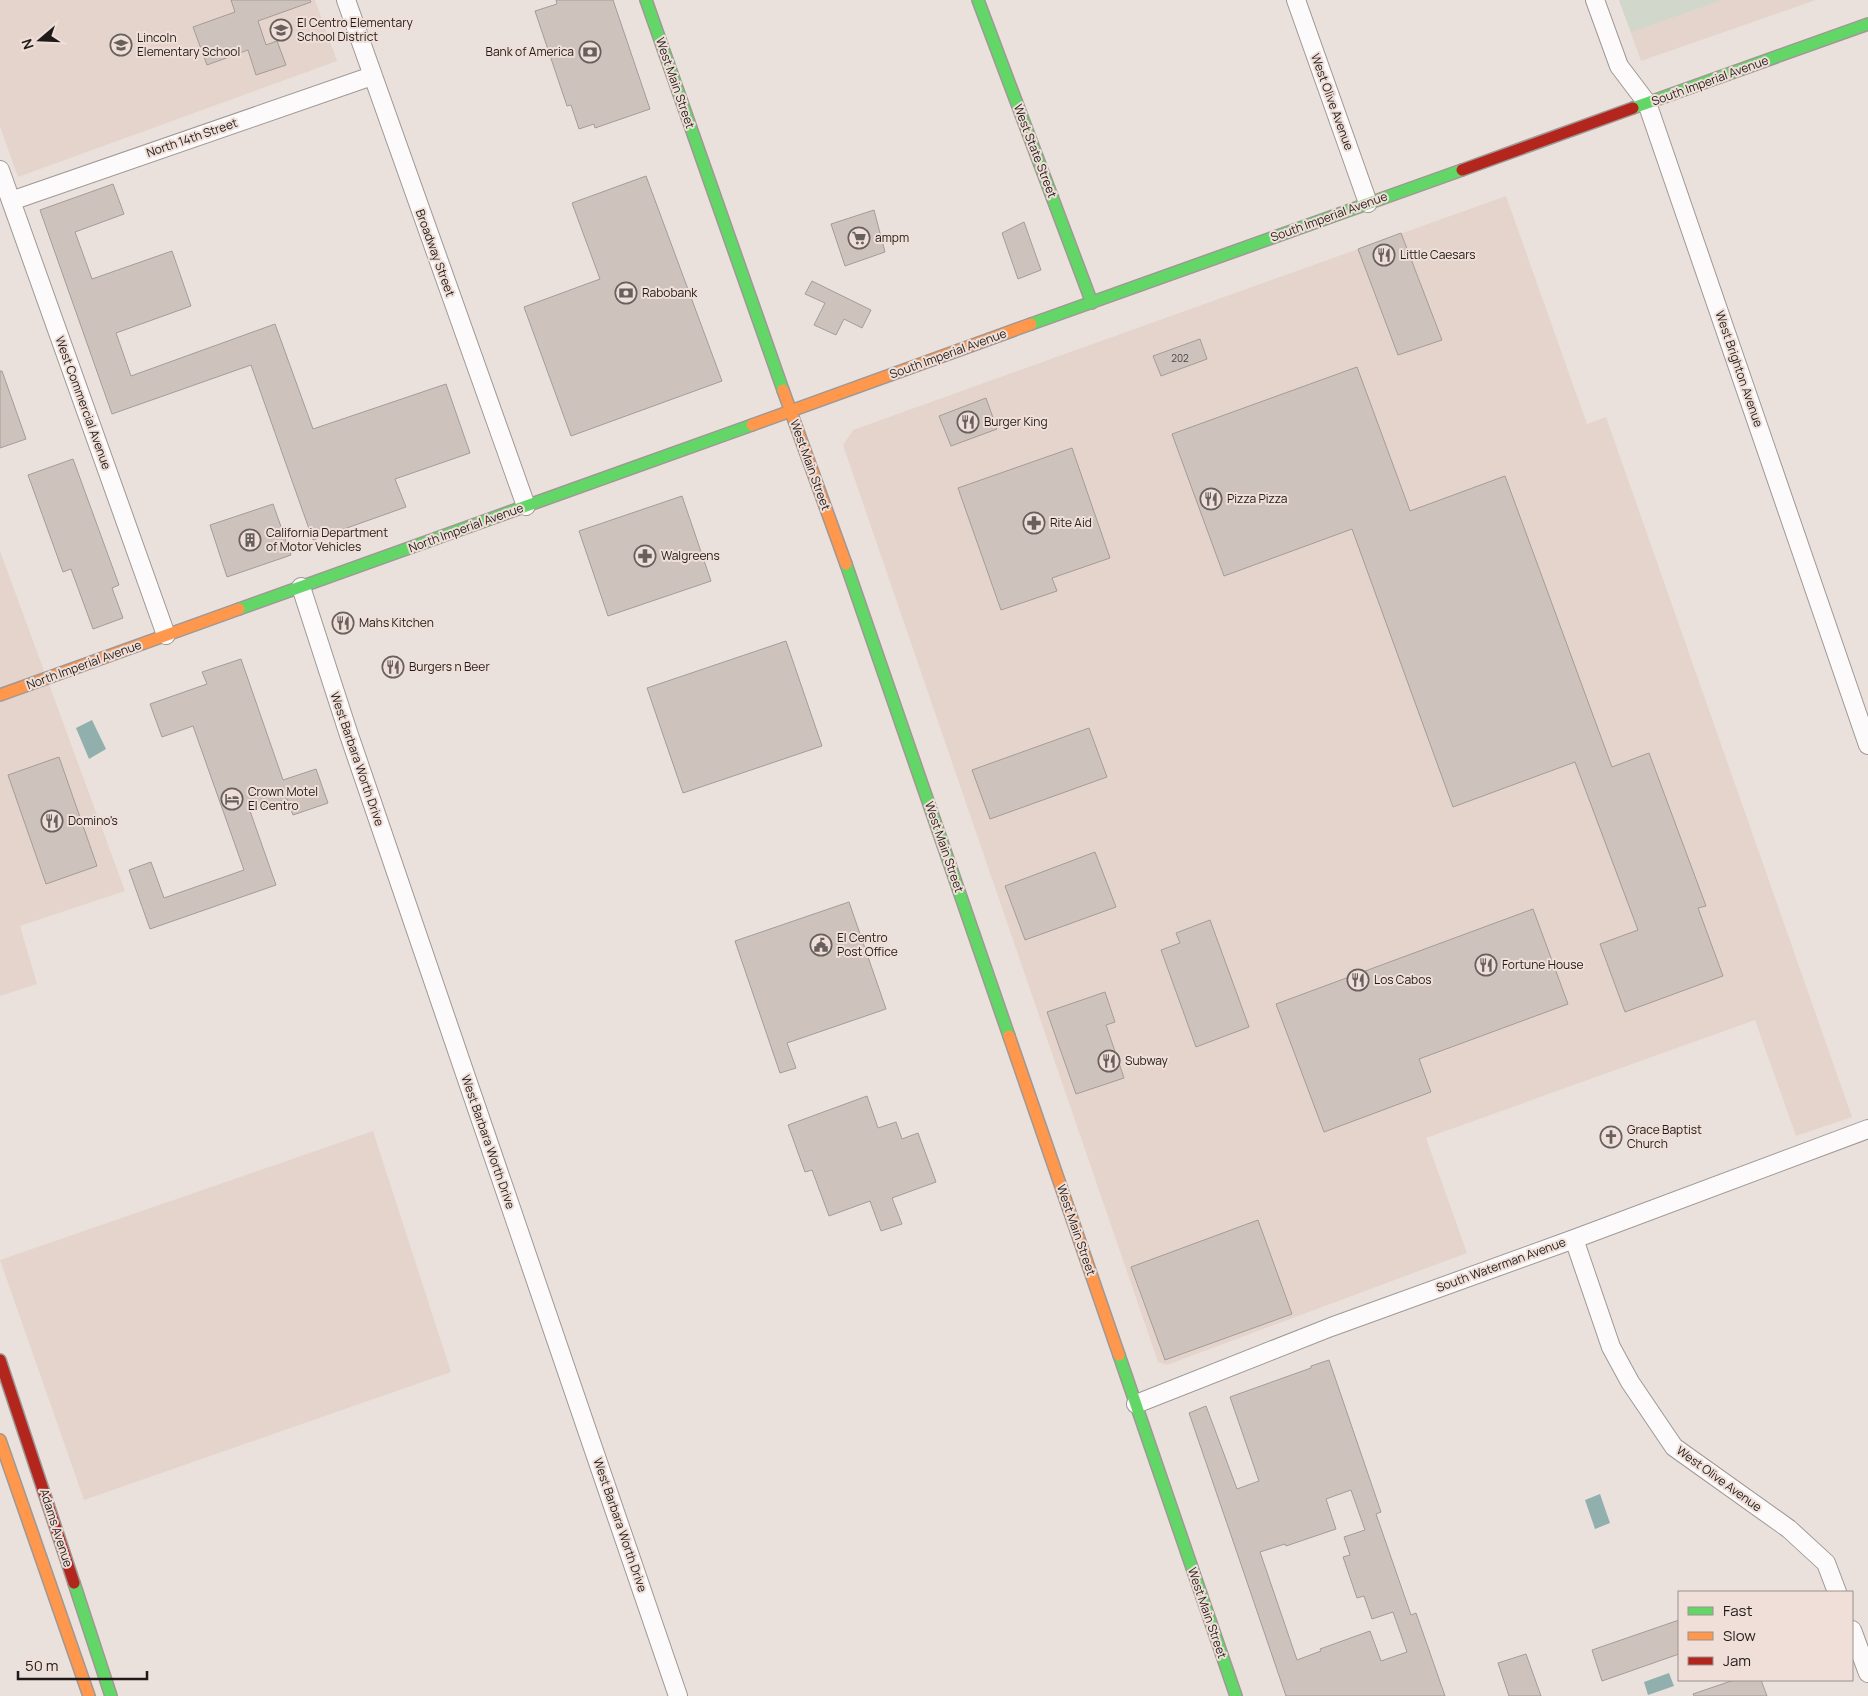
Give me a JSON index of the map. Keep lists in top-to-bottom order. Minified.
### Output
{"streets":{"main road":["South Imperial Avenue","West Main Street","West State Street","North Imperial Avenue","Adams Avenue"],"street":["West Olive Avenue","North 14th Street","Broadway Street","West Brighton Avenue","West Commercial Avenue","West Barbara Worth Drive","South Waterman Avenue"]},"crossings":[["South Imperial Avenue","West Main Street"],["South Imperial Avenue","West Olive Avenue"],["South Imperial Avenue","West State Street"],["South Imperial Avenue","West Brighton Avenue"],["South Imperial Avenue","North Imperial Avenue"],["West Main Street","North Imperial Avenue"],["West Main Street","South Waterman Avenue"],["West Olive Avenue","South Waterman Avenue"],["North 14th Street","Broadway Street"],["North 14th Street","West Commercial Avenue"],["Broadway Street","North Imperial Avenue"],["West Commercial Avenue","North Imperial Avenue"],["North Imperial Avenue","West Barbara Worth Drive"]],"places":{"school or university":["El Centro Elementary School District","Lincoln Elementary School"],"bank":["Bank of America","Rabobank"],"supermarket":["ampm"],"restaurant":["Little Caesars","Burger King","Pizza Pizza","Mahs Kitchen","Burgers n Beer","Domino's","Fortune House","Los Cabos","Subway"],"pharmacy":["Rite Aid","Walgreens"],"building":["California Department of Motor Vehicles"],"hotel":["Crown Motel El Centro"],"public building":["El Centro Post Office"],"church":["Grace Baptist Church"]},"house_numbers":["202"],"legend":["Fast","Slow","Jam"],"scale_bar":"50 m","north":"left"}
